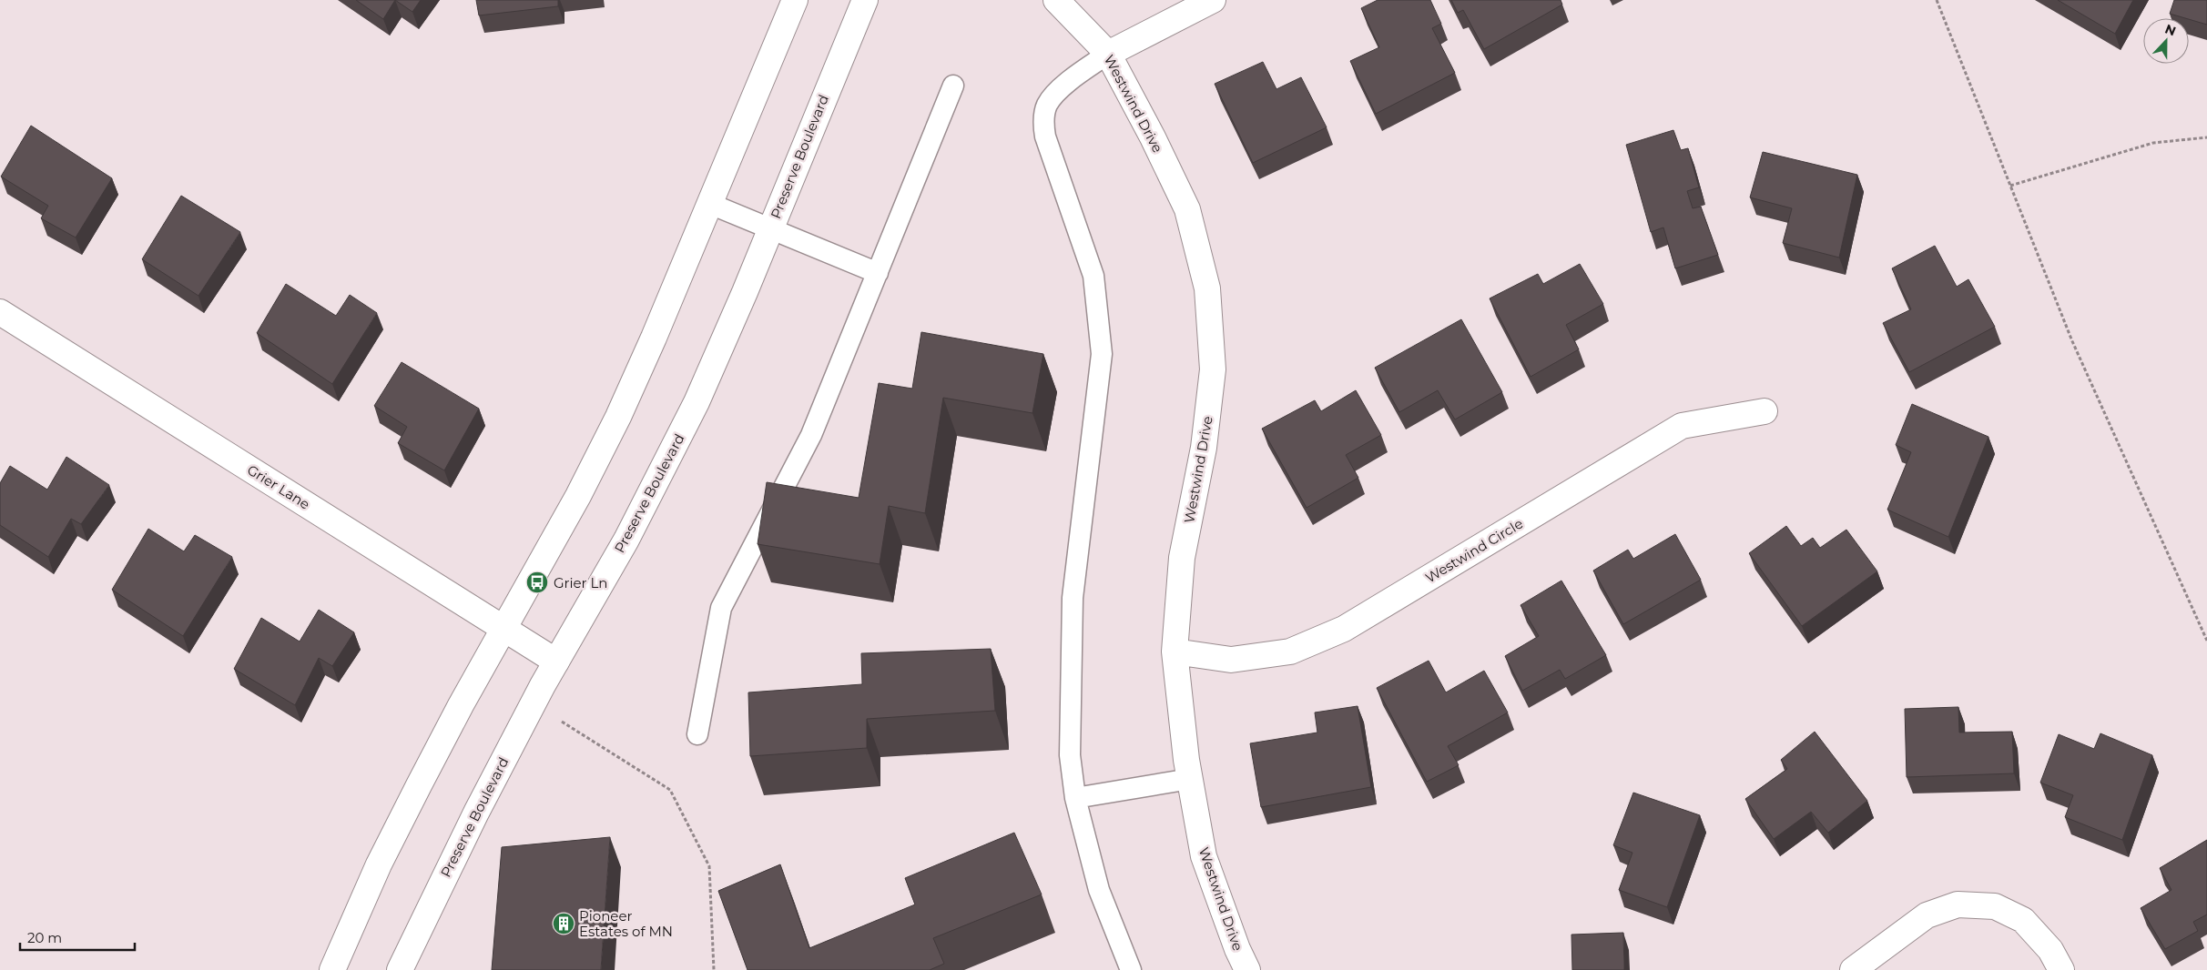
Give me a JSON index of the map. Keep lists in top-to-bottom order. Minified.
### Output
{"streets":{"street":["Westwind Drive","Preserve Boulevard","Grier Lane","Westwind Circle"]},"crossings":[["Westwind Drive","Westwind Circle"],["Preserve Boulevard","Grier Lane"]],"places":{"bus stop":["Grier Ln"],"building":["Pioneer Estates of MN"]},"scale_bar":"20 m","north":"top"}
